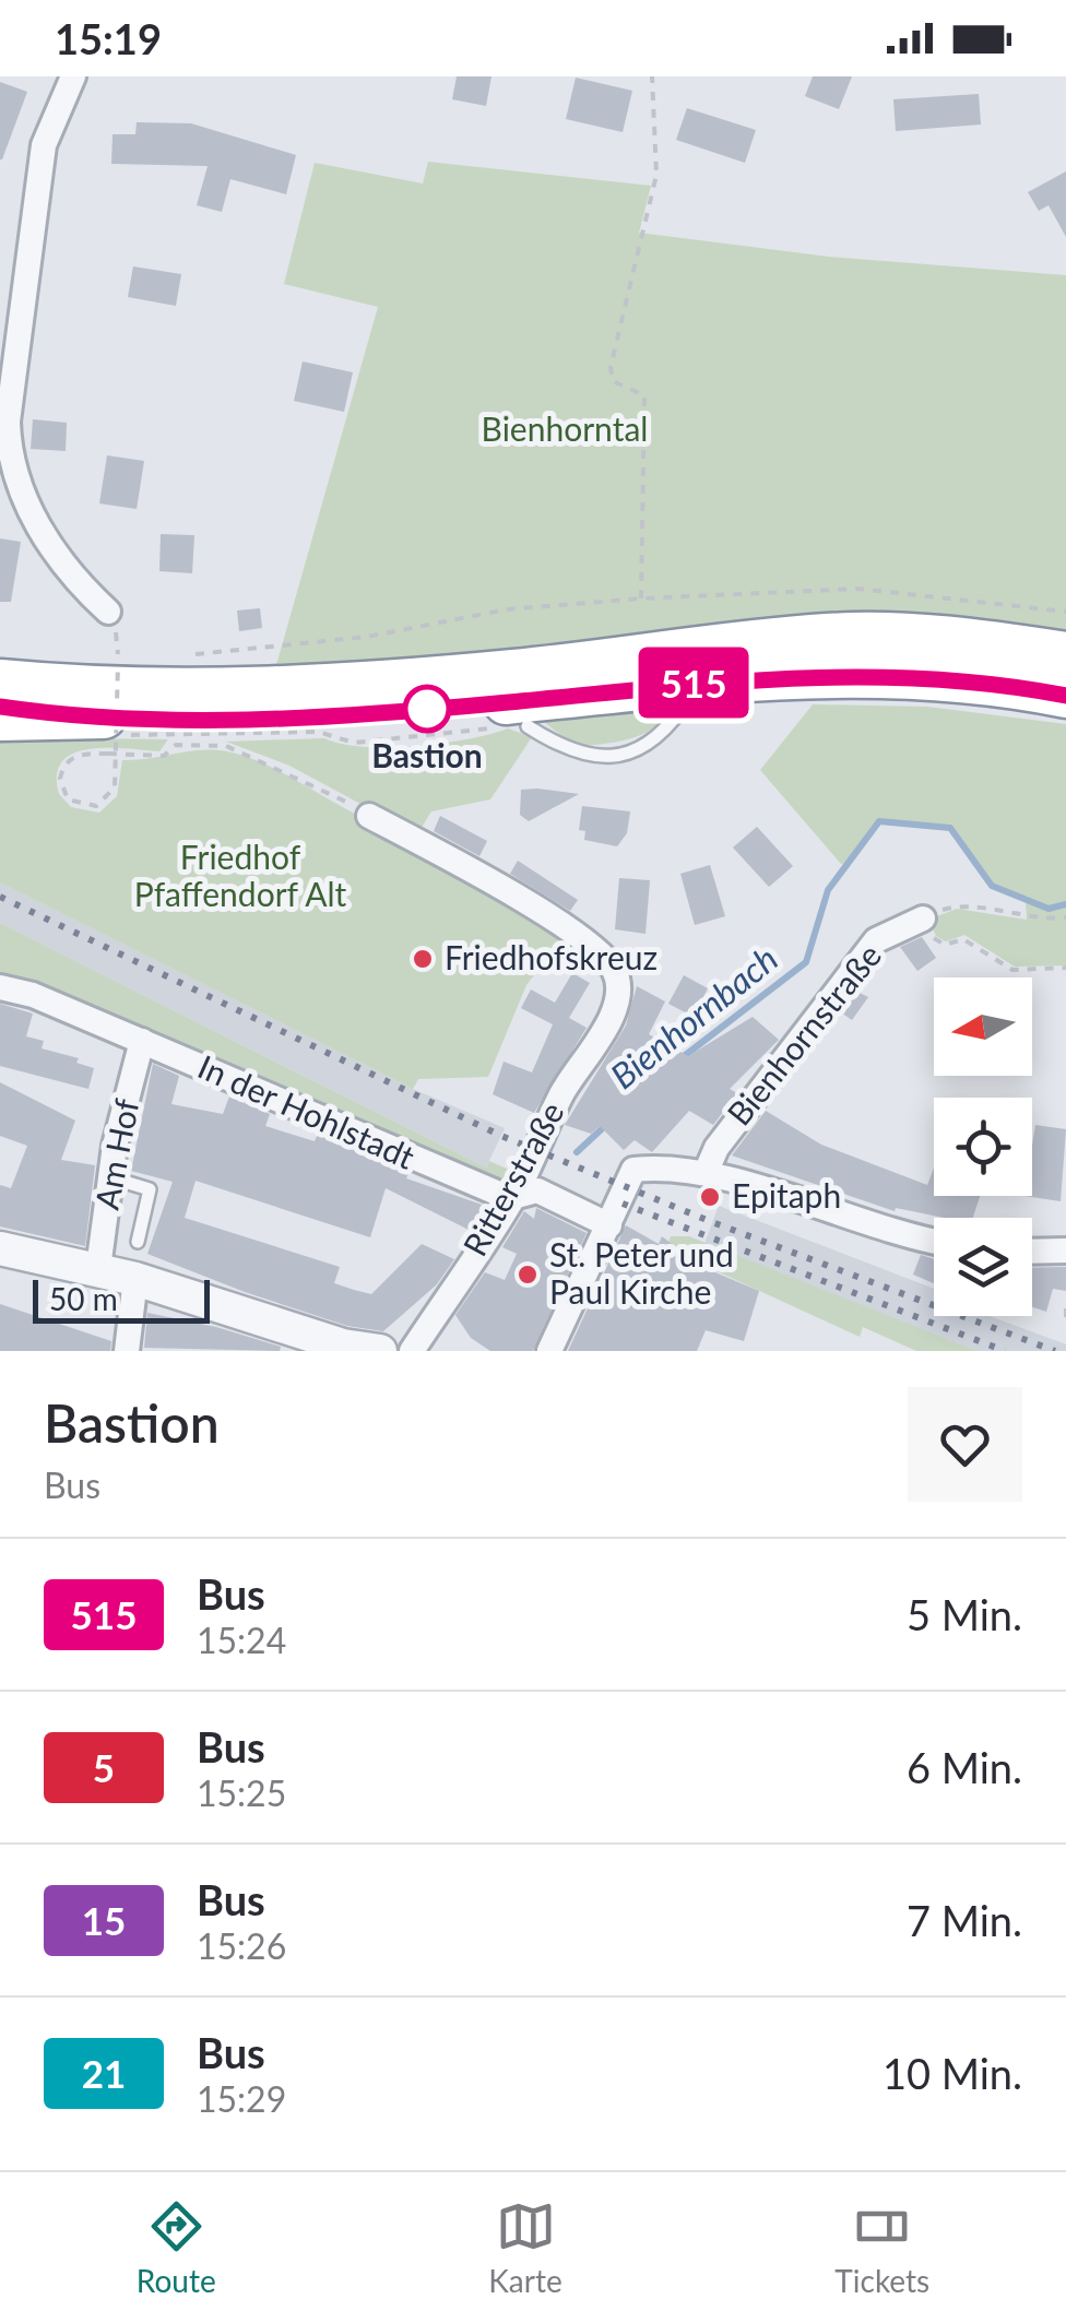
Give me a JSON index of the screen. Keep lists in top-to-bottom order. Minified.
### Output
{"streets":{"street":["Bienhornstraße","In der Hohlstadt","Am Hof","Ritterstraße"]},"crossings":[["In der Hohlstadt","Am Hof"],["In der Hohlstadt","Ritterstraße"]],"water":["Bienhornbach"],"parks":["Bienhorntal","Friedhof Pfaffendorf Alt"],"places":["Bastion","Friedhofskreuz","Epitaph","St. Peter und Paul Kirche"],"lines":["bus line 515"],"scale_bar":"50 m","north":"left","page":{"status":"15:19","on_map":"515","scale":"50 m","heading":["Bastion","Bus"],"list":[{"mark":"515","name":"Bus","note":"15:24","value":"5 Min."},{"mark":"5","name":"Bus","note":"15:25","value":"6 Min."},{"mark":"15","name":"Bus","note":"15:26","value":"7 Min."},{"mark":"21","name":"Bus","note":"15:29","value":"10 Min."}],"tabs":["Route","Karte","Tickets"]}}
